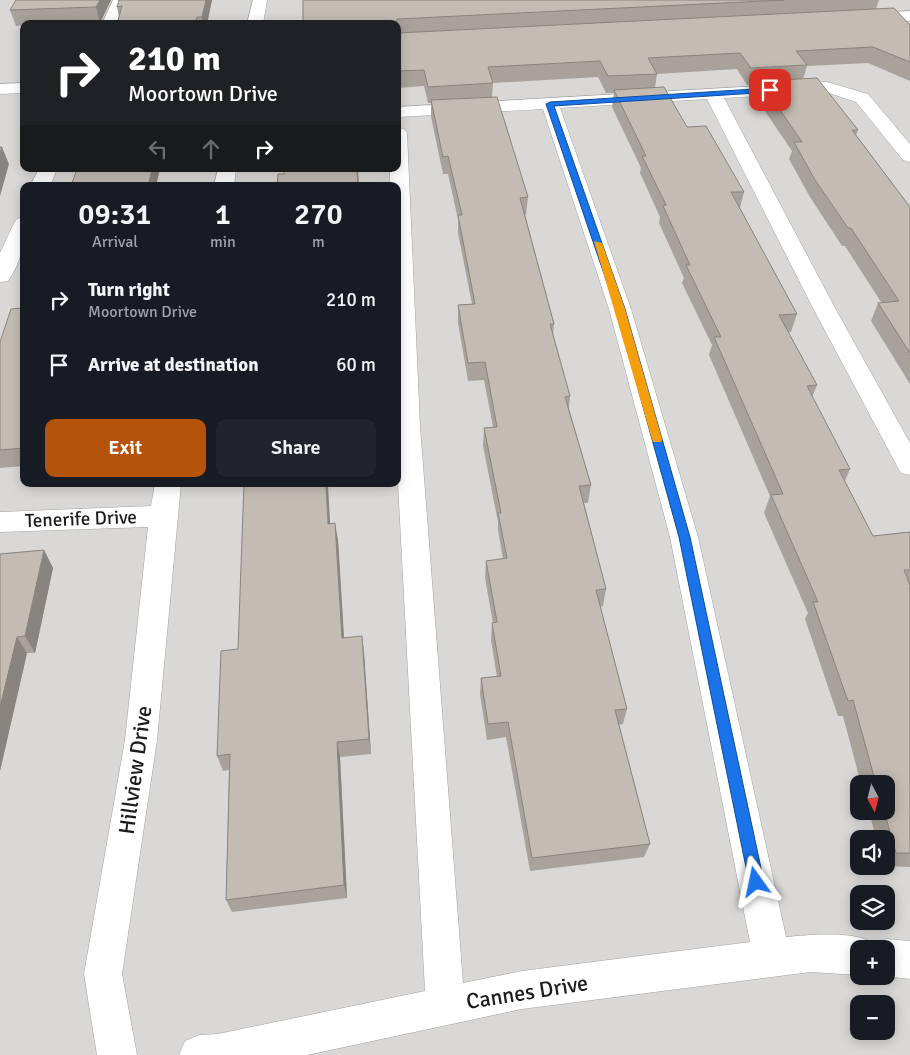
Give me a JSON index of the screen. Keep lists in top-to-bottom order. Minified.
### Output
{"streets":{"street":["Tenerife Drive","Hillview Drive","Cannes Drive"]},"crossings":[["Tenerife Drive","Hillview Drive"]],"north":"bottom","page":{"turn":["210 m","Moortown Drive"],"eta":["09:31","Arrival","1","min","270","m"],"list":[{"name":"Turn right","note":"Moortown Drive","value":"210 m"},{"name":"Arrive at destination","value":"60 m"}],"buttons":["Exit","Share"],"map_buttons":["+","−"]}}
